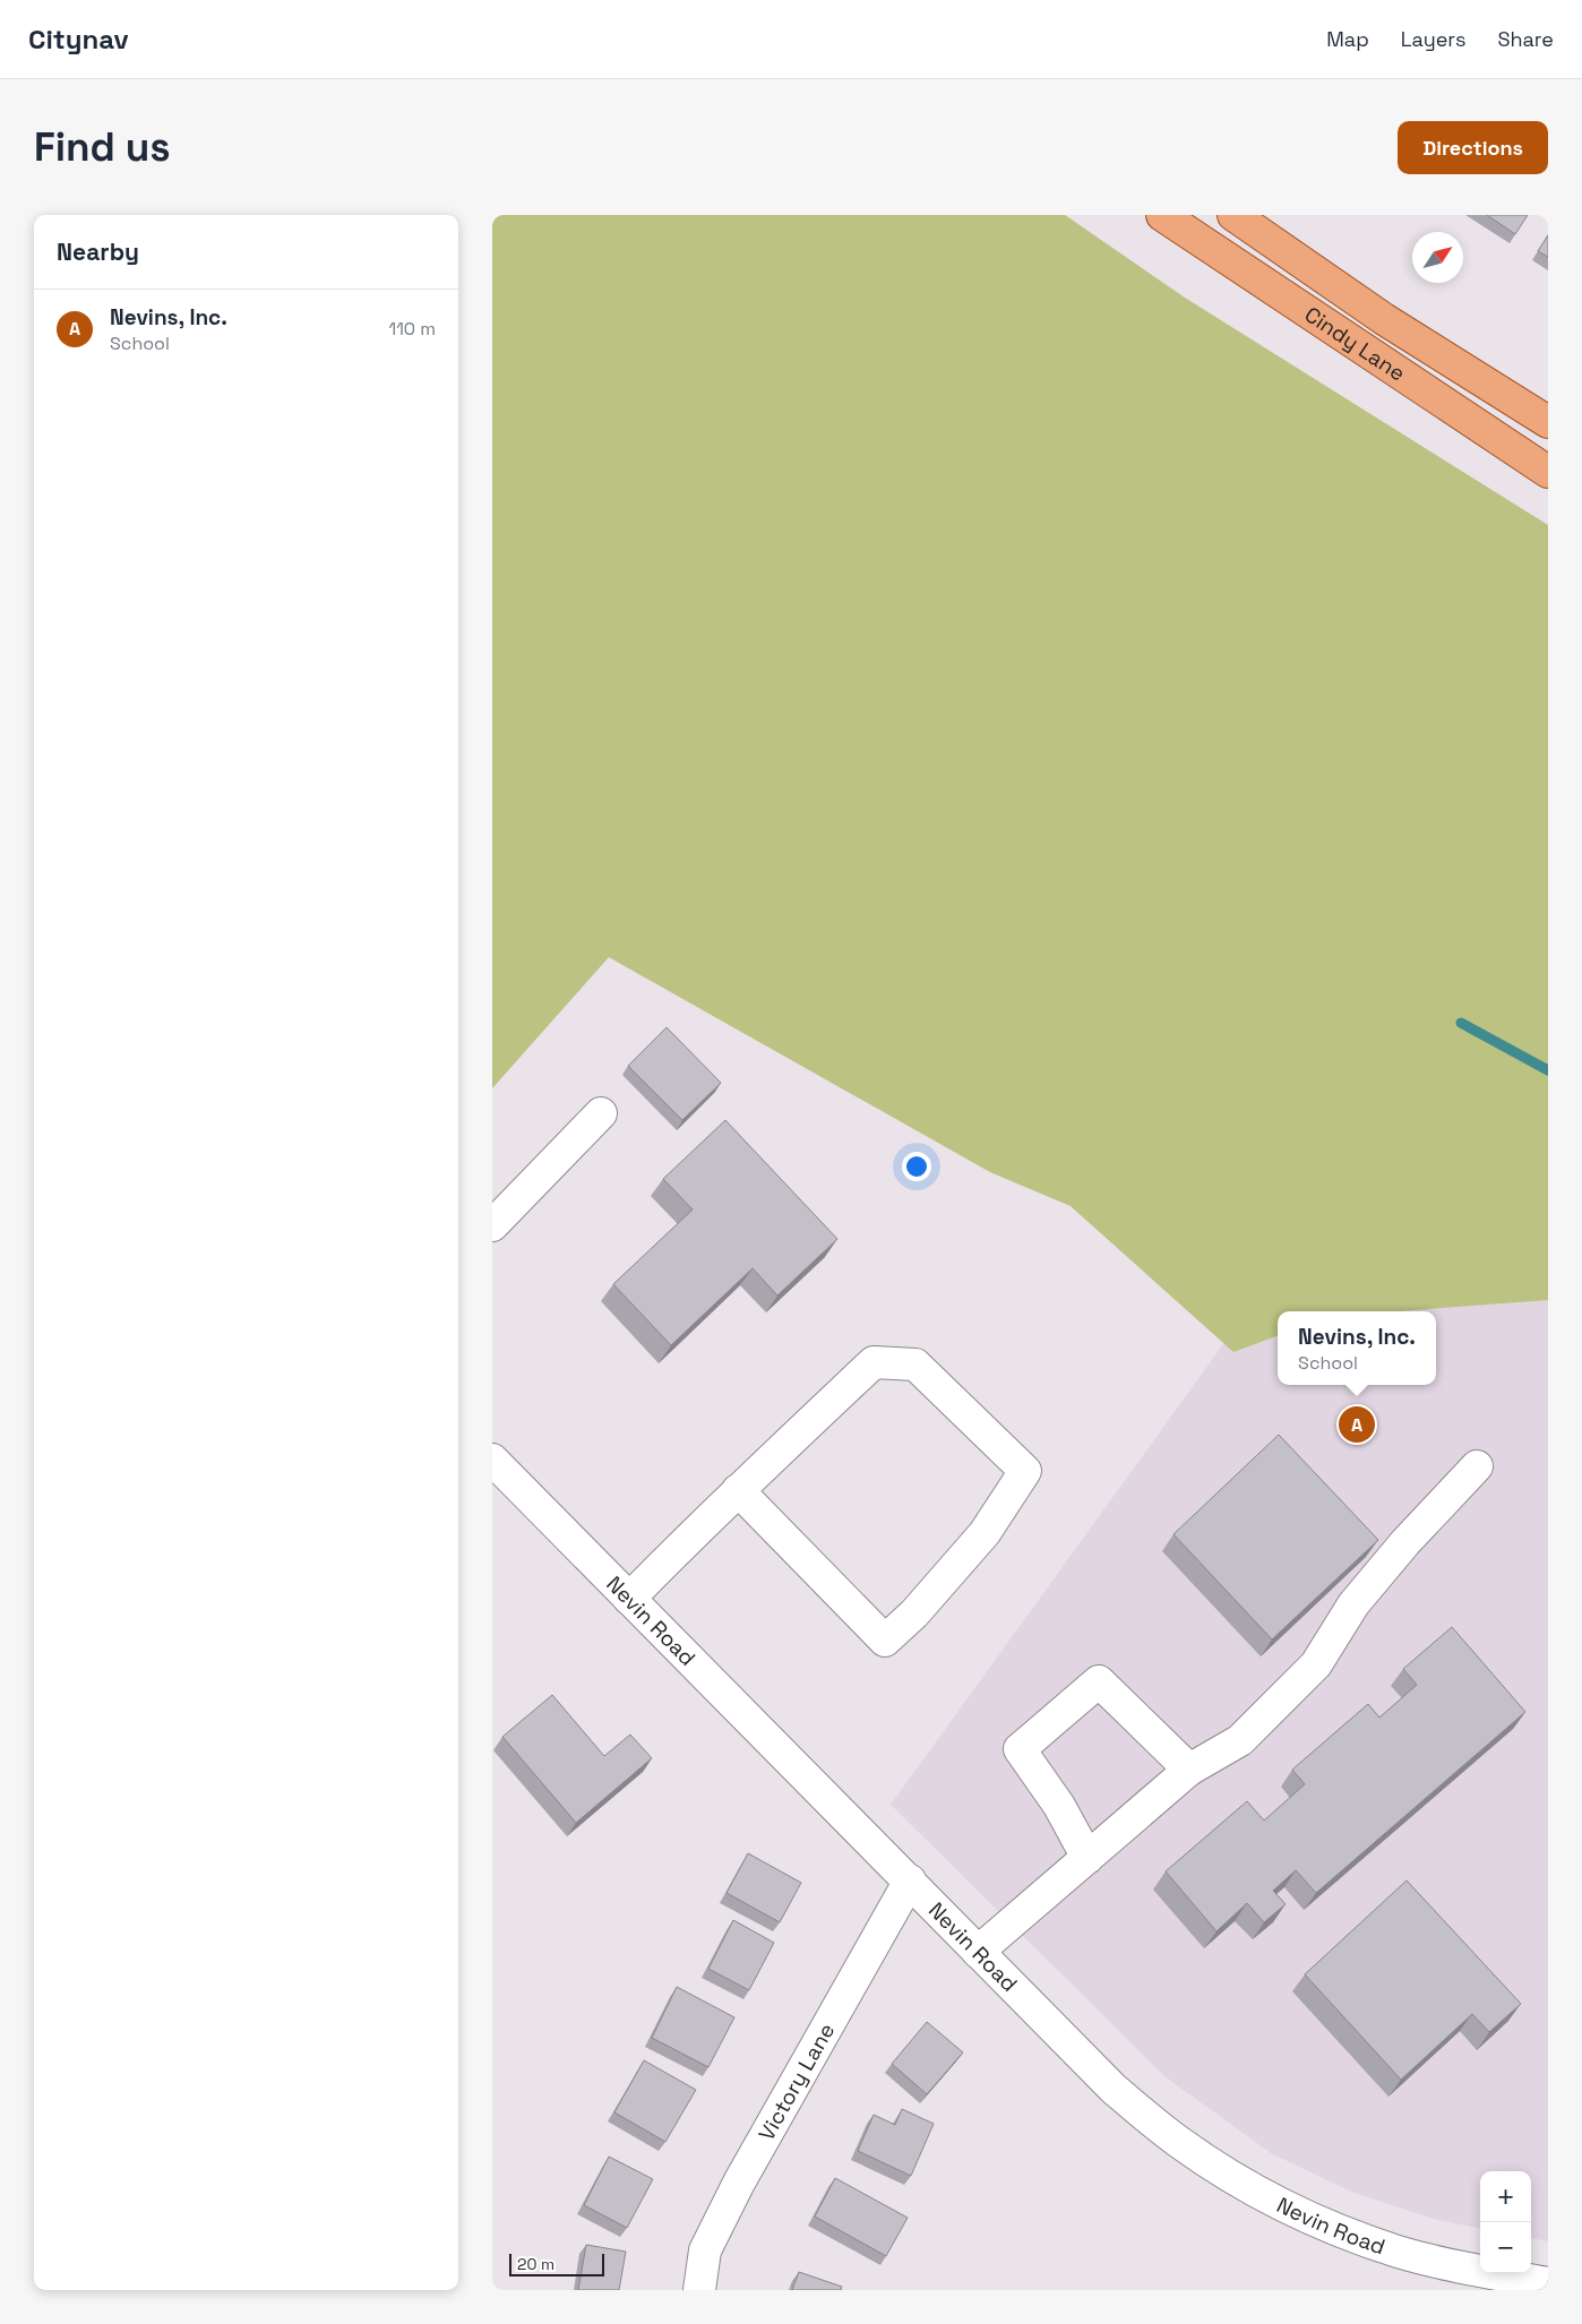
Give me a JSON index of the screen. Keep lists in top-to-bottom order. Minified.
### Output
{"streets":{"main road":["Cindy Lane"],"street":["Nevin Road","Victory Lane"]},"crossings":[["Nevin Road","Victory Lane"]],"scale_bar":"20 m","north":"top right","page":{"header":"Citynav","nav":["Map","Layers","Share"],"buttons":"Directions","title":"Find us","heading":"Nearby","list":[{"mark":"A","name":"Nevins, Inc.","note":"School","value":"110 m"}],"popup":["Nevins, Inc.","School"],"pins":"A","map_buttons":["+","−"],"scale":"20 m"}}
